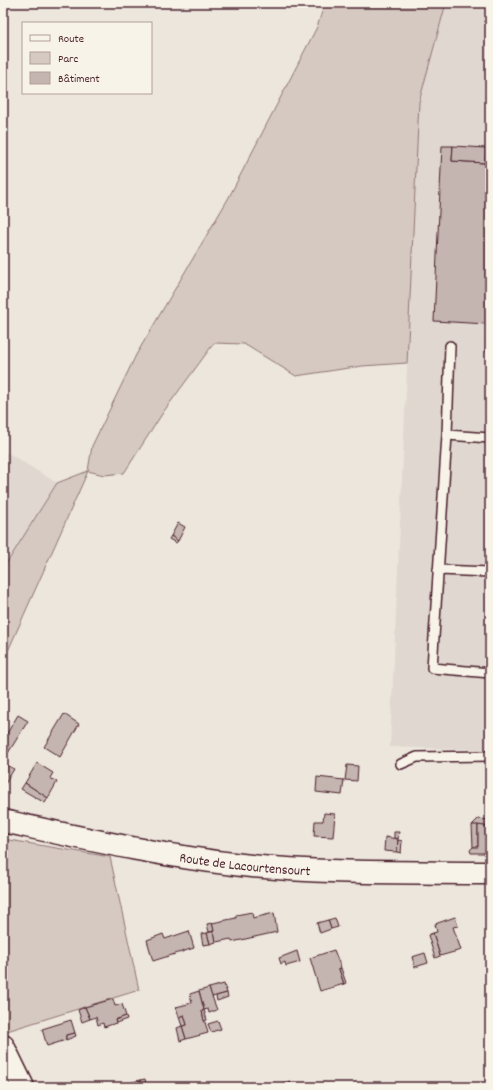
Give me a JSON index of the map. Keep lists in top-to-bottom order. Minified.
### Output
{"streets":{"main road":["Route de Lacourtensourt"]},"legend":["Route","Parc","Bâtiment"]}
